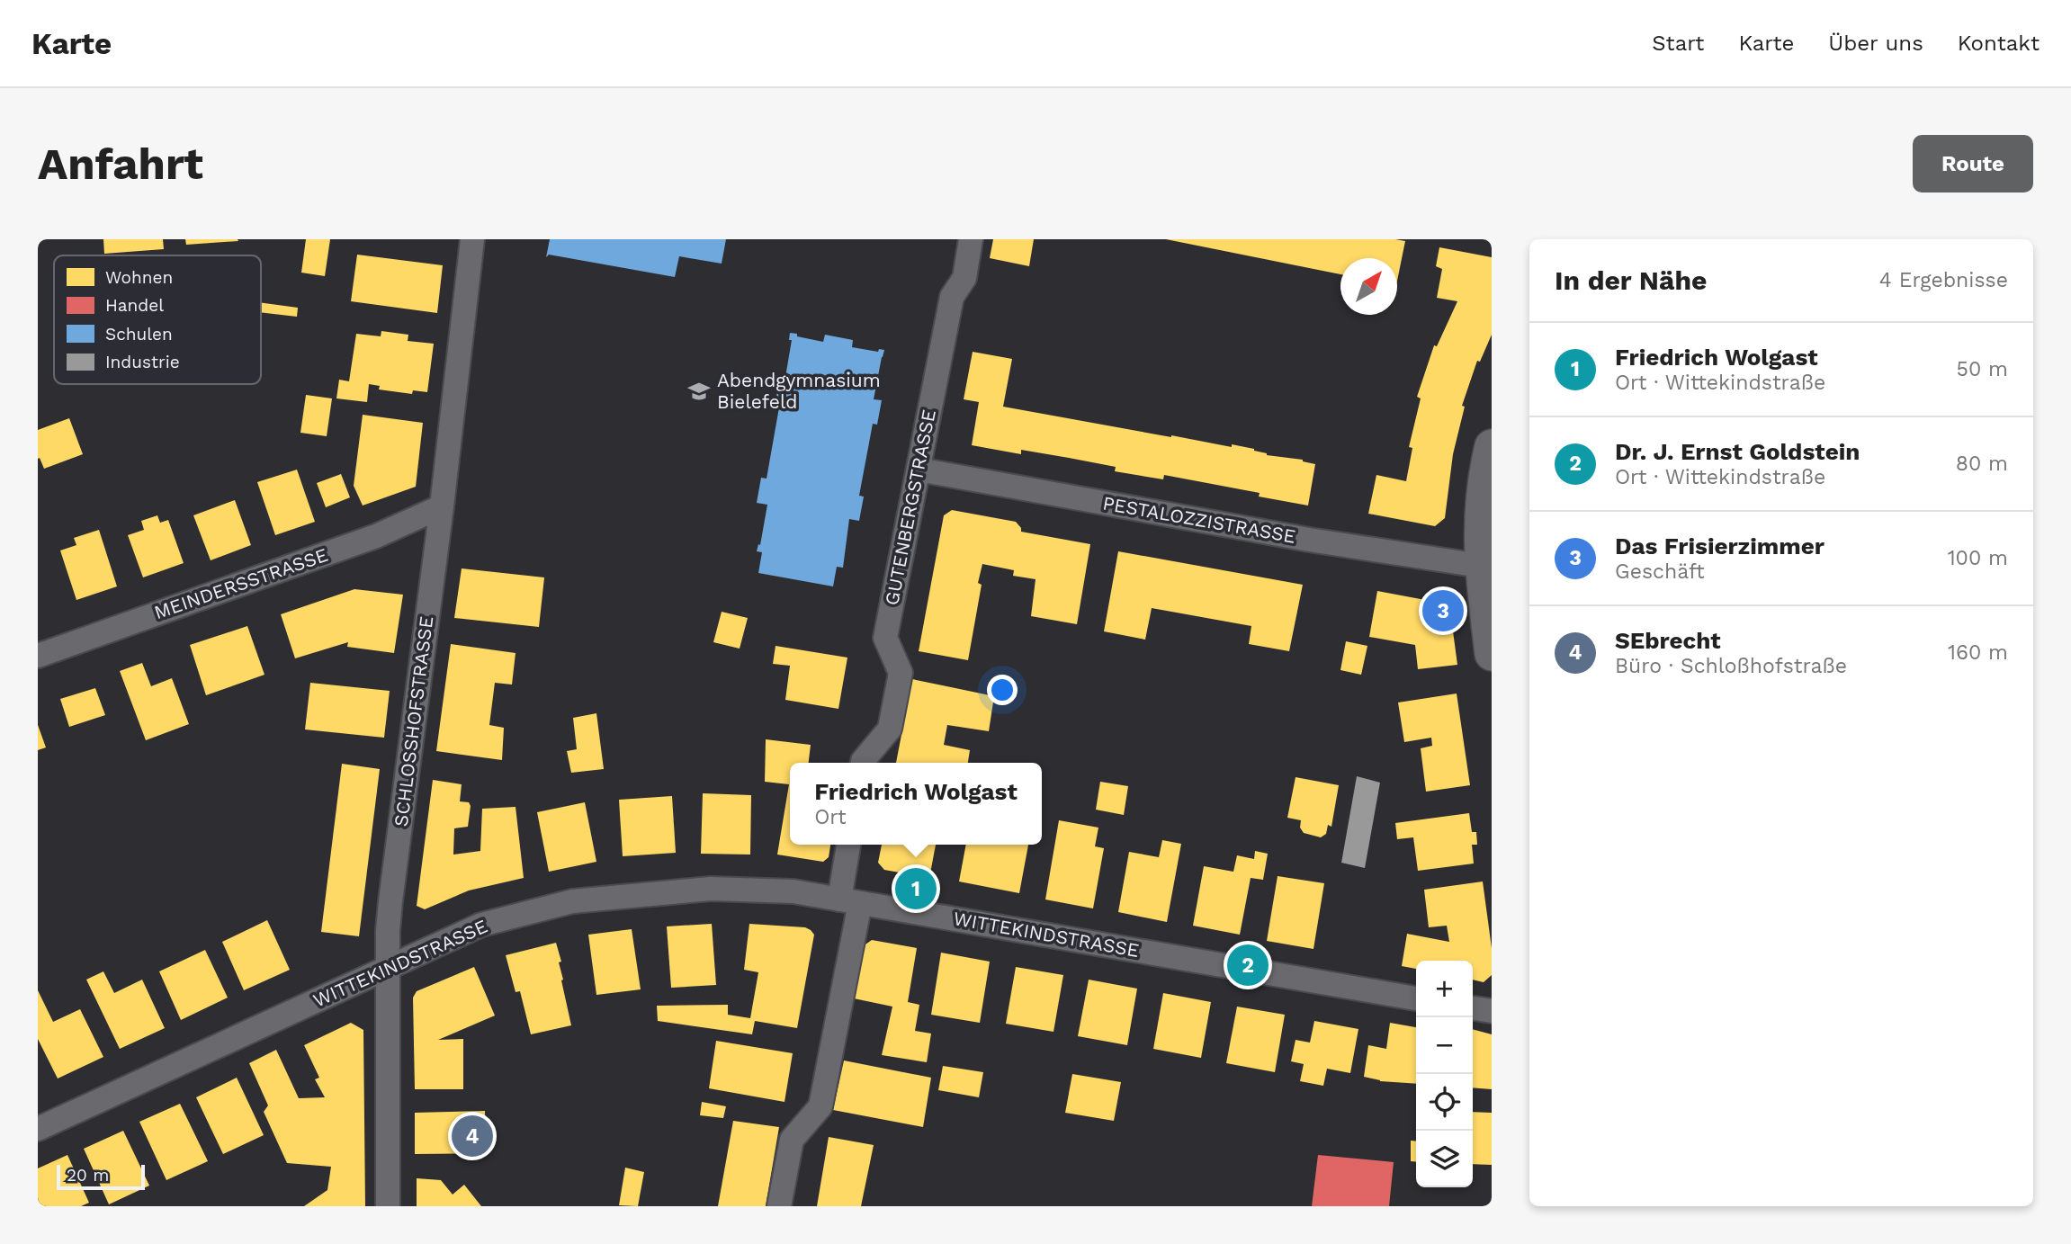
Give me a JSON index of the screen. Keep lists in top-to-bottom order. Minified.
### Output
{"streets":{"street":["GUTENBERGSTRASSE","PESTALOZZISTRASSE","MEINDERSSTRASSE","SCHLOSSHOFSTRASSE","WITTEKINDSTRASSE"]},"crossings":[["GUTENBERGSTRASSE","PESTALOZZISTRASSE"],["MEINDERSSTRASSE","SCHLOSSHOFSTRASSE"],["SCHLOSSHOFSTRASSE","WITTEKINDSTRASSE"]],"places":{"school or university":["Abendgymnasium Bielefeld"]},"legend":["Wohnen","Handel","Schulen","Industrie"],"scale_bar":"20 m","north":"top right","page":{"header":"Karte","nav":["Start","Karte","Über uns","Kontakt"],"buttons":"Route","title":"Anfahrt","heading":["In der Nähe","4 Ergebnisse"],"list":[{"mark":"1","name":"Friedrich Wolgast","note":"Ort · Wittekindstraße","value":"50 m"},{"mark":"2","name":"Dr. J. Ernst Goldstein","note":"Ort · Wittekindstraße","value":"80 m"},{"mark":"3","name":"Das Frisierzimmer","note":"Geschäft","value":"100 m"},{"mark":"4","name":"SEbrecht","note":"Büro · Schloßhofstraße","value":"160 m"}],"pins":["3","1","2","4"],"popup":["Friedrich Wolgast","Ort"],"map_buttons":["+","−"],"scale":"20 m"}}
